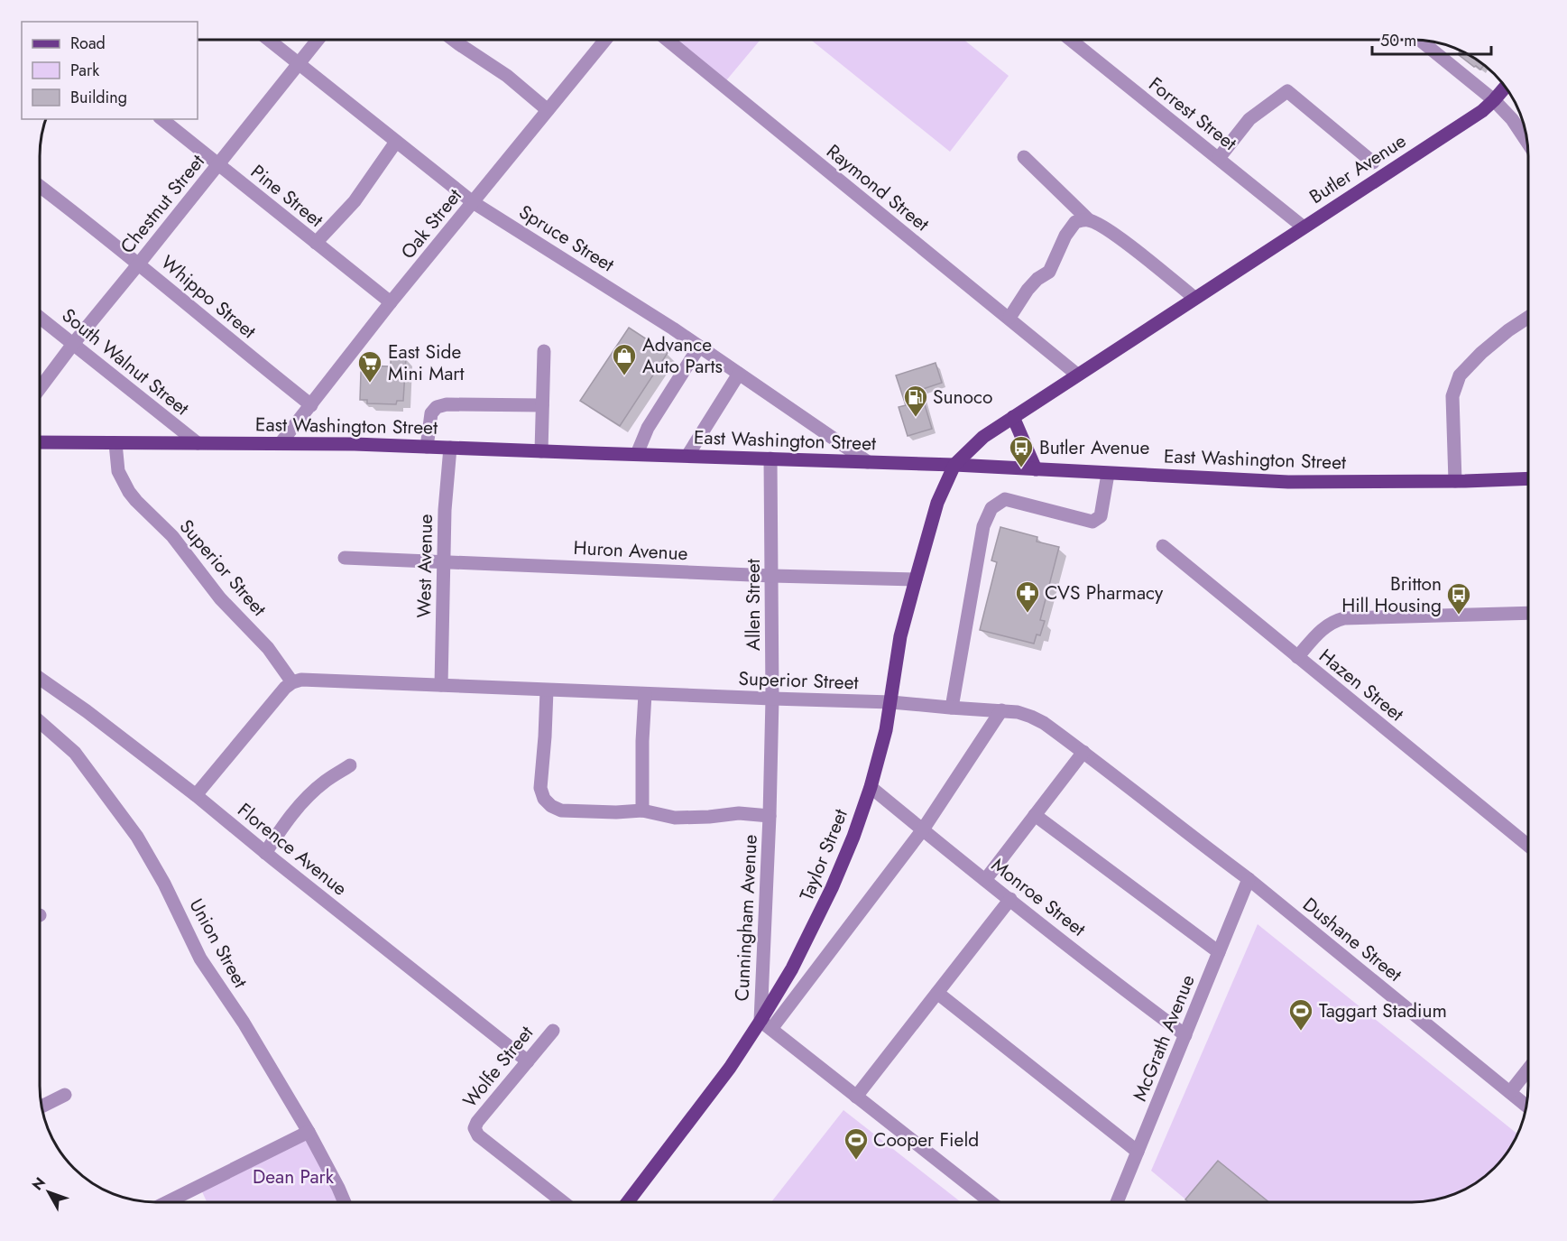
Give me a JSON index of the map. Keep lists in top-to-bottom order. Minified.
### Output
{"streets":{"main road":["Butler Avenue","East Washington Street","Taylor Street"],"street":["Forrest Street","Raymond Street","Pine Street","Chestnut Street","Oak Street","Spruce Street","Whippo Street","South Walnut Street","Huron Avenue","West Avenue","Superior Street","Allen Street","Hazen Street","Florence Avenue","Monroe Street","Cunningham Avenue","Dushane Street","Union Street","McGrath Avenue","Wolfe Street"]},"crossings":[["Forrest Street","Butler Avenue"],["Butler Avenue","Raymond Street"],["Butler Avenue","East Washington Street"],["Butler Avenue","Taylor Street"],["Pine Street","Chestnut Street"],["Pine Street","Oak Street"],["Chestnut Street","Spruce Street"],["Chestnut Street","Whippo Street"],["Chestnut Street","South Walnut Street"],["Oak Street","Spruce Street"],["Oak Street","Whippo Street"],["Oak Street","East Washington Street"],["Spruce Street","East Washington Street"],["South Walnut Street","East Washington Street"],["East Washington Street","West Avenue"],["East Washington Street","Superior Street"],["East Washington Street","Allen Street"],["East Washington Street","Taylor Street"],["Huron Avenue","West Avenue"],["Huron Avenue","Allen Street"],["Huron Avenue","Taylor Street"],["West Avenue","Superior Street"],["Superior Street","Allen Street"],["Superior Street","Taylor Street"],["Superior Street","Cunningham Avenue"],["Superior Street","Dushane Street"],["Superior Street","McGrath Avenue"],["Allen Street","Cunningham Avenue"],["Florence Avenue","Wolfe Street"],["Taylor Street","Monroe Street"],["Taylor Street","Cunningham Avenue"],["Monroe Street","McGrath Avenue"],["Dushane Street","McGrath Avenue"]],"parks":["Dean Park"],"places":{"shop":["Advance Auto Parts"],"supermarket":["East Side Mini Mart"],"fuel station":["Sunoco"],"bus stop":["Butler Avenue","Britton Hill Housing"],"pharmacy":["CVS Pharmacy"],"sports":["Taggart Stadium","Cooper Field"]},"legend":["Road","Park","Building"],"scale_bar":"50 m","north":"top left"}
